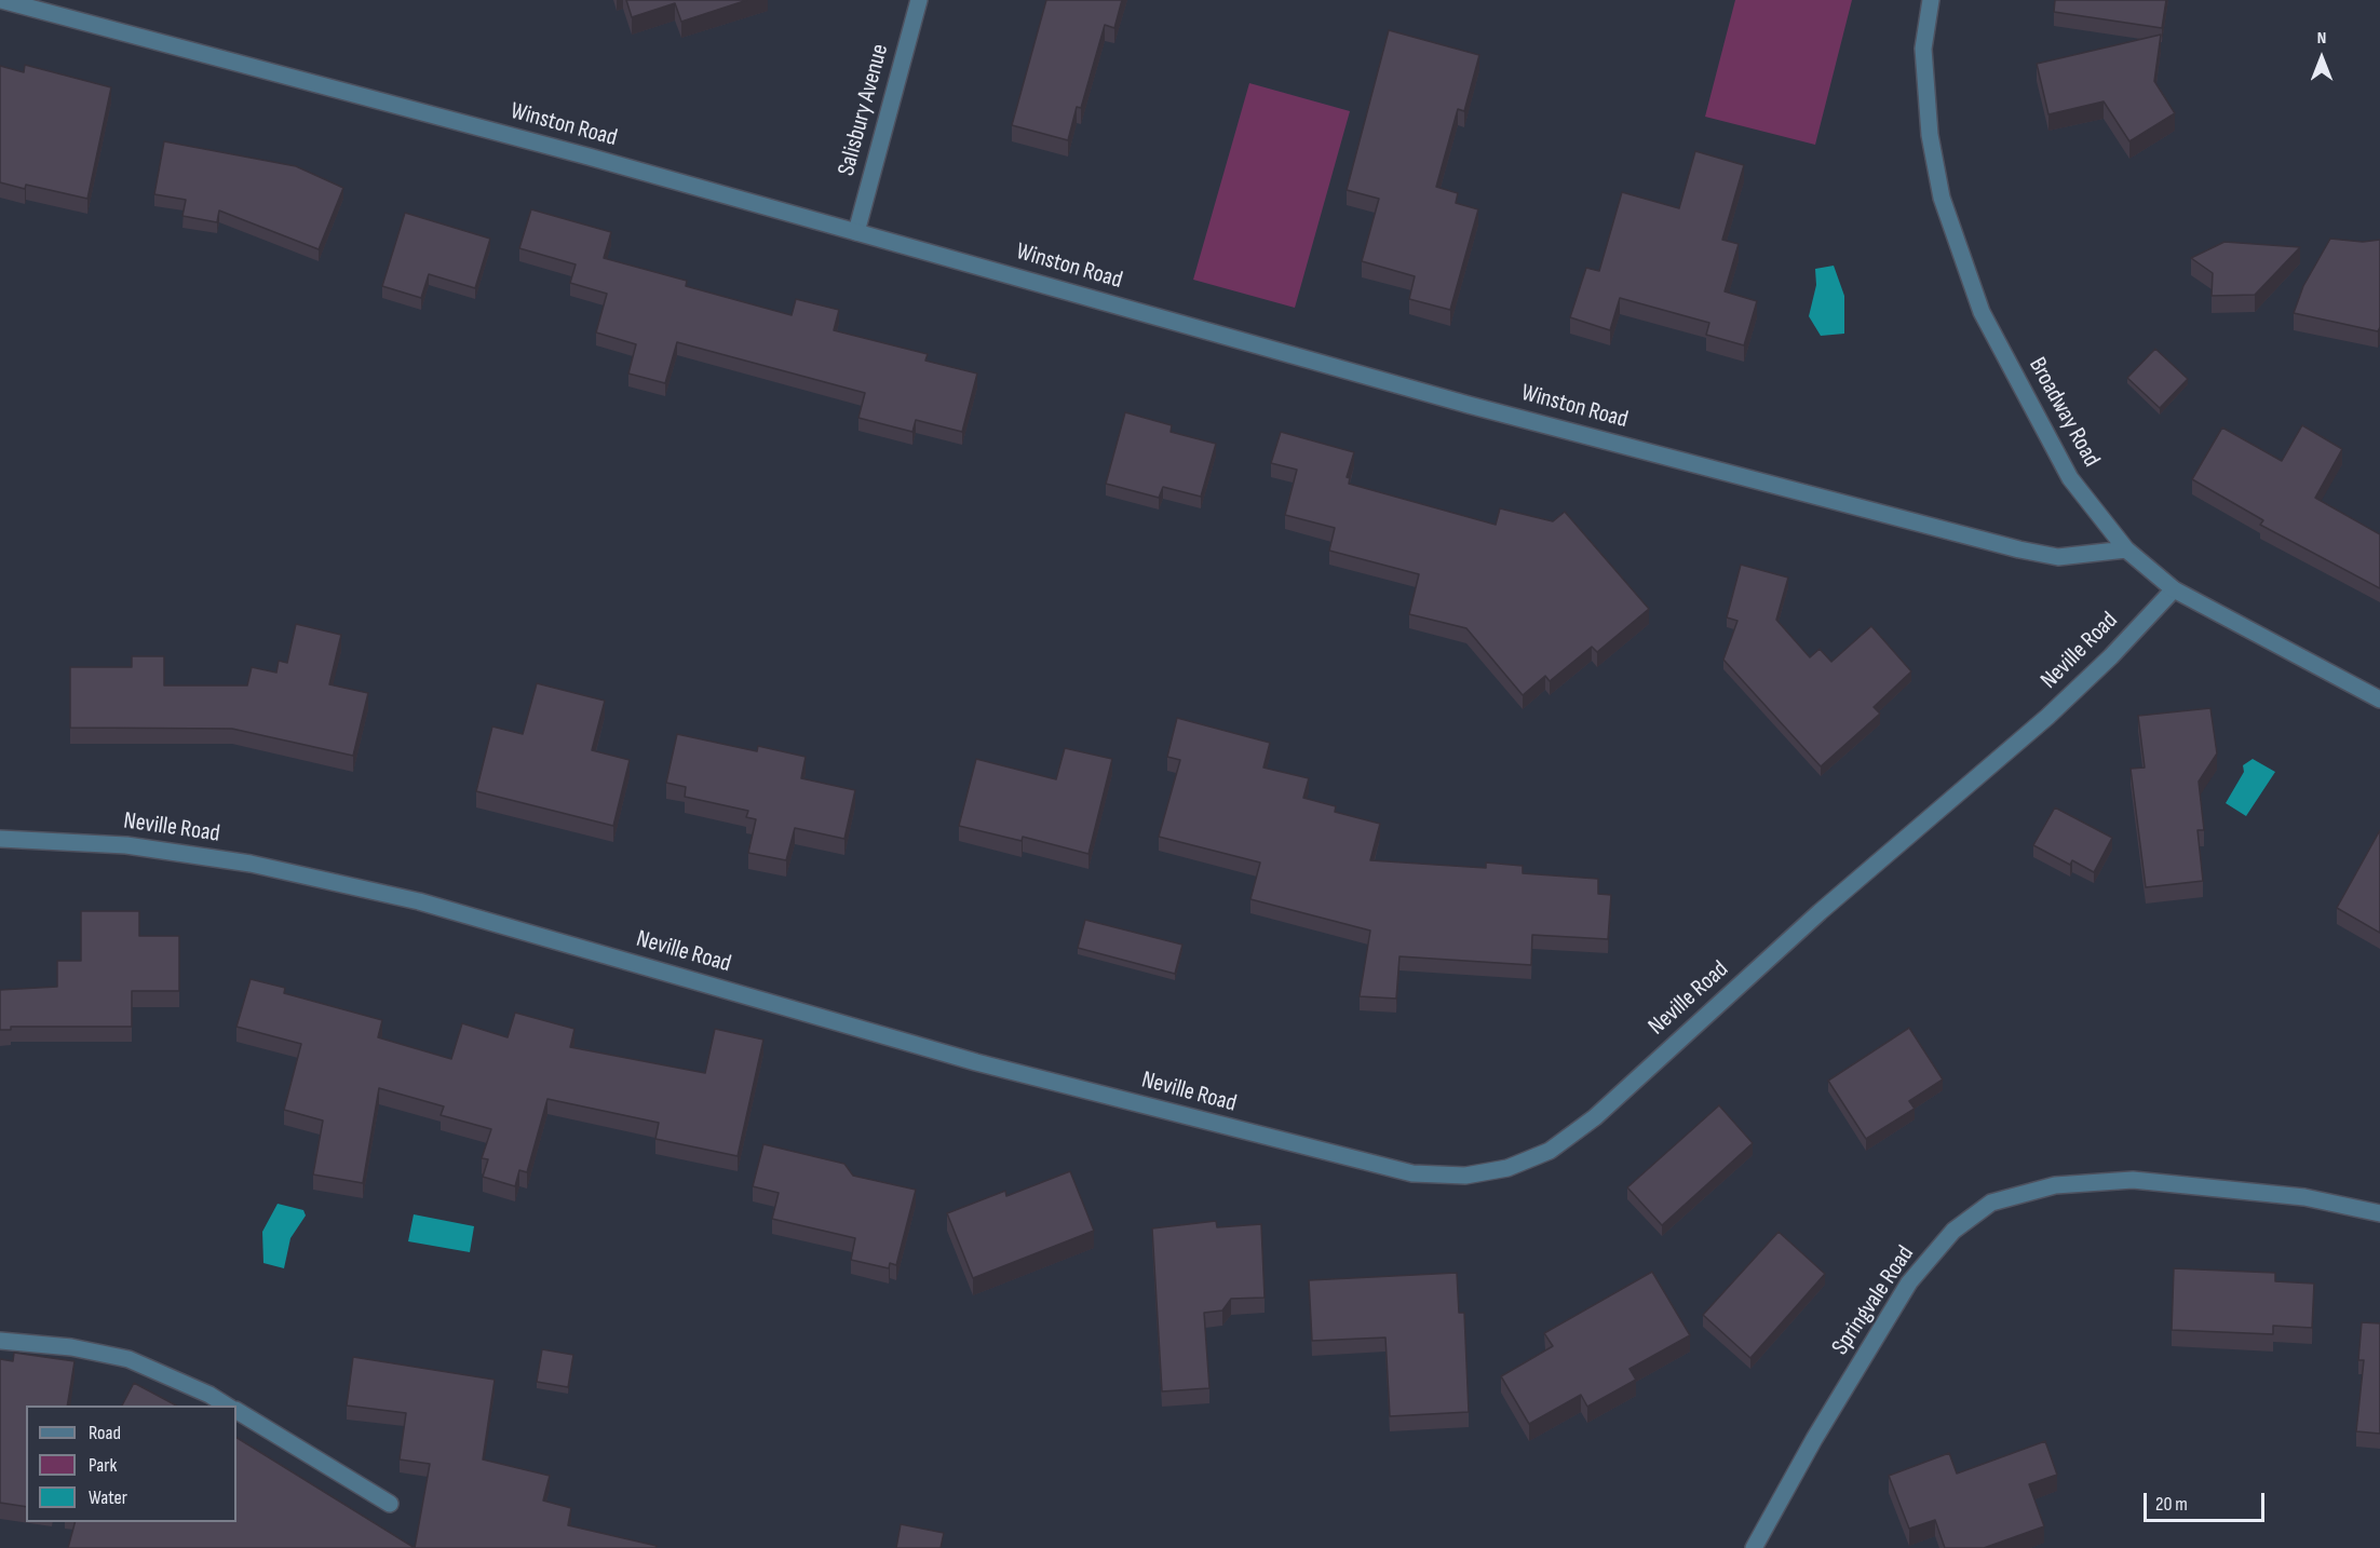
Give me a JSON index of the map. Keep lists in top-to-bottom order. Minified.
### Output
{"streets":{"street":["Salisbury Avenue","Winston Road","Broadway Road","Neville Road","Springvale Road"]},"crossings":[["Salisbury Avenue","Winston Road"],["Winston Road","Broadway Road"],["Broadway Road","Neville Road"]],"legend":["Road","Park","Water"],"scale_bar":"20 m","north":"top"}
